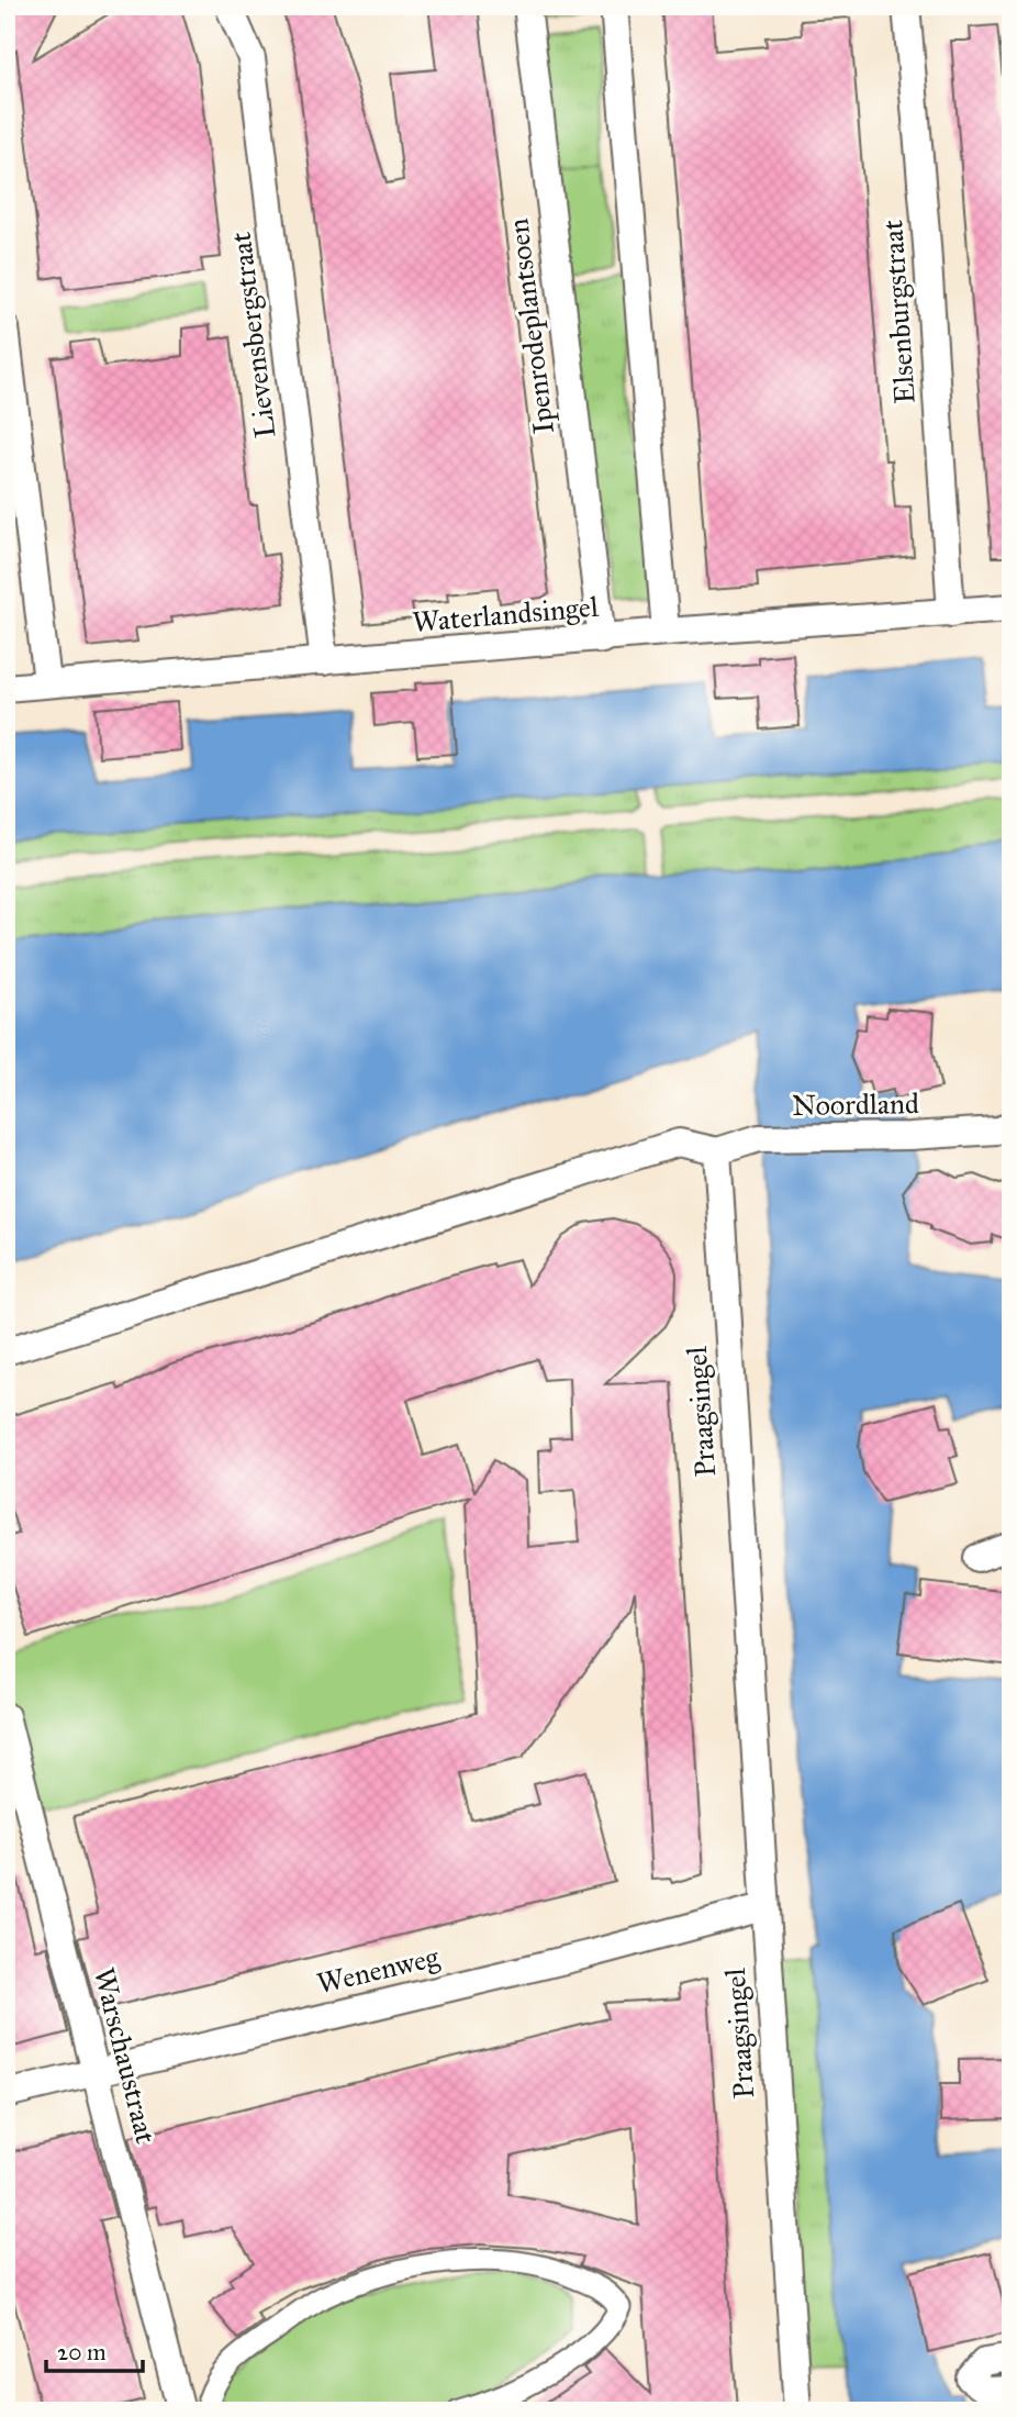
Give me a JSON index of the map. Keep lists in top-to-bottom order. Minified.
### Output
{"streets":{"street":["Elsenburgstraat","Ipenrodeplantsoen","Lievensbergstraat","Waterlandsingel","Noordland","Praagsingel","Wenenweg","Warschaustraat"]},"crossings":[["Elsenburgstraat","Waterlandsingel"],["Ipenrodeplantsoen","Waterlandsingel"],["Lievensbergstraat","Waterlandsingel"],["Noordland","Praagsingel"],["Praagsingel","Wenenweg"],["Wenenweg","Warschaustraat"]],"scale_bar":"20 m"}
